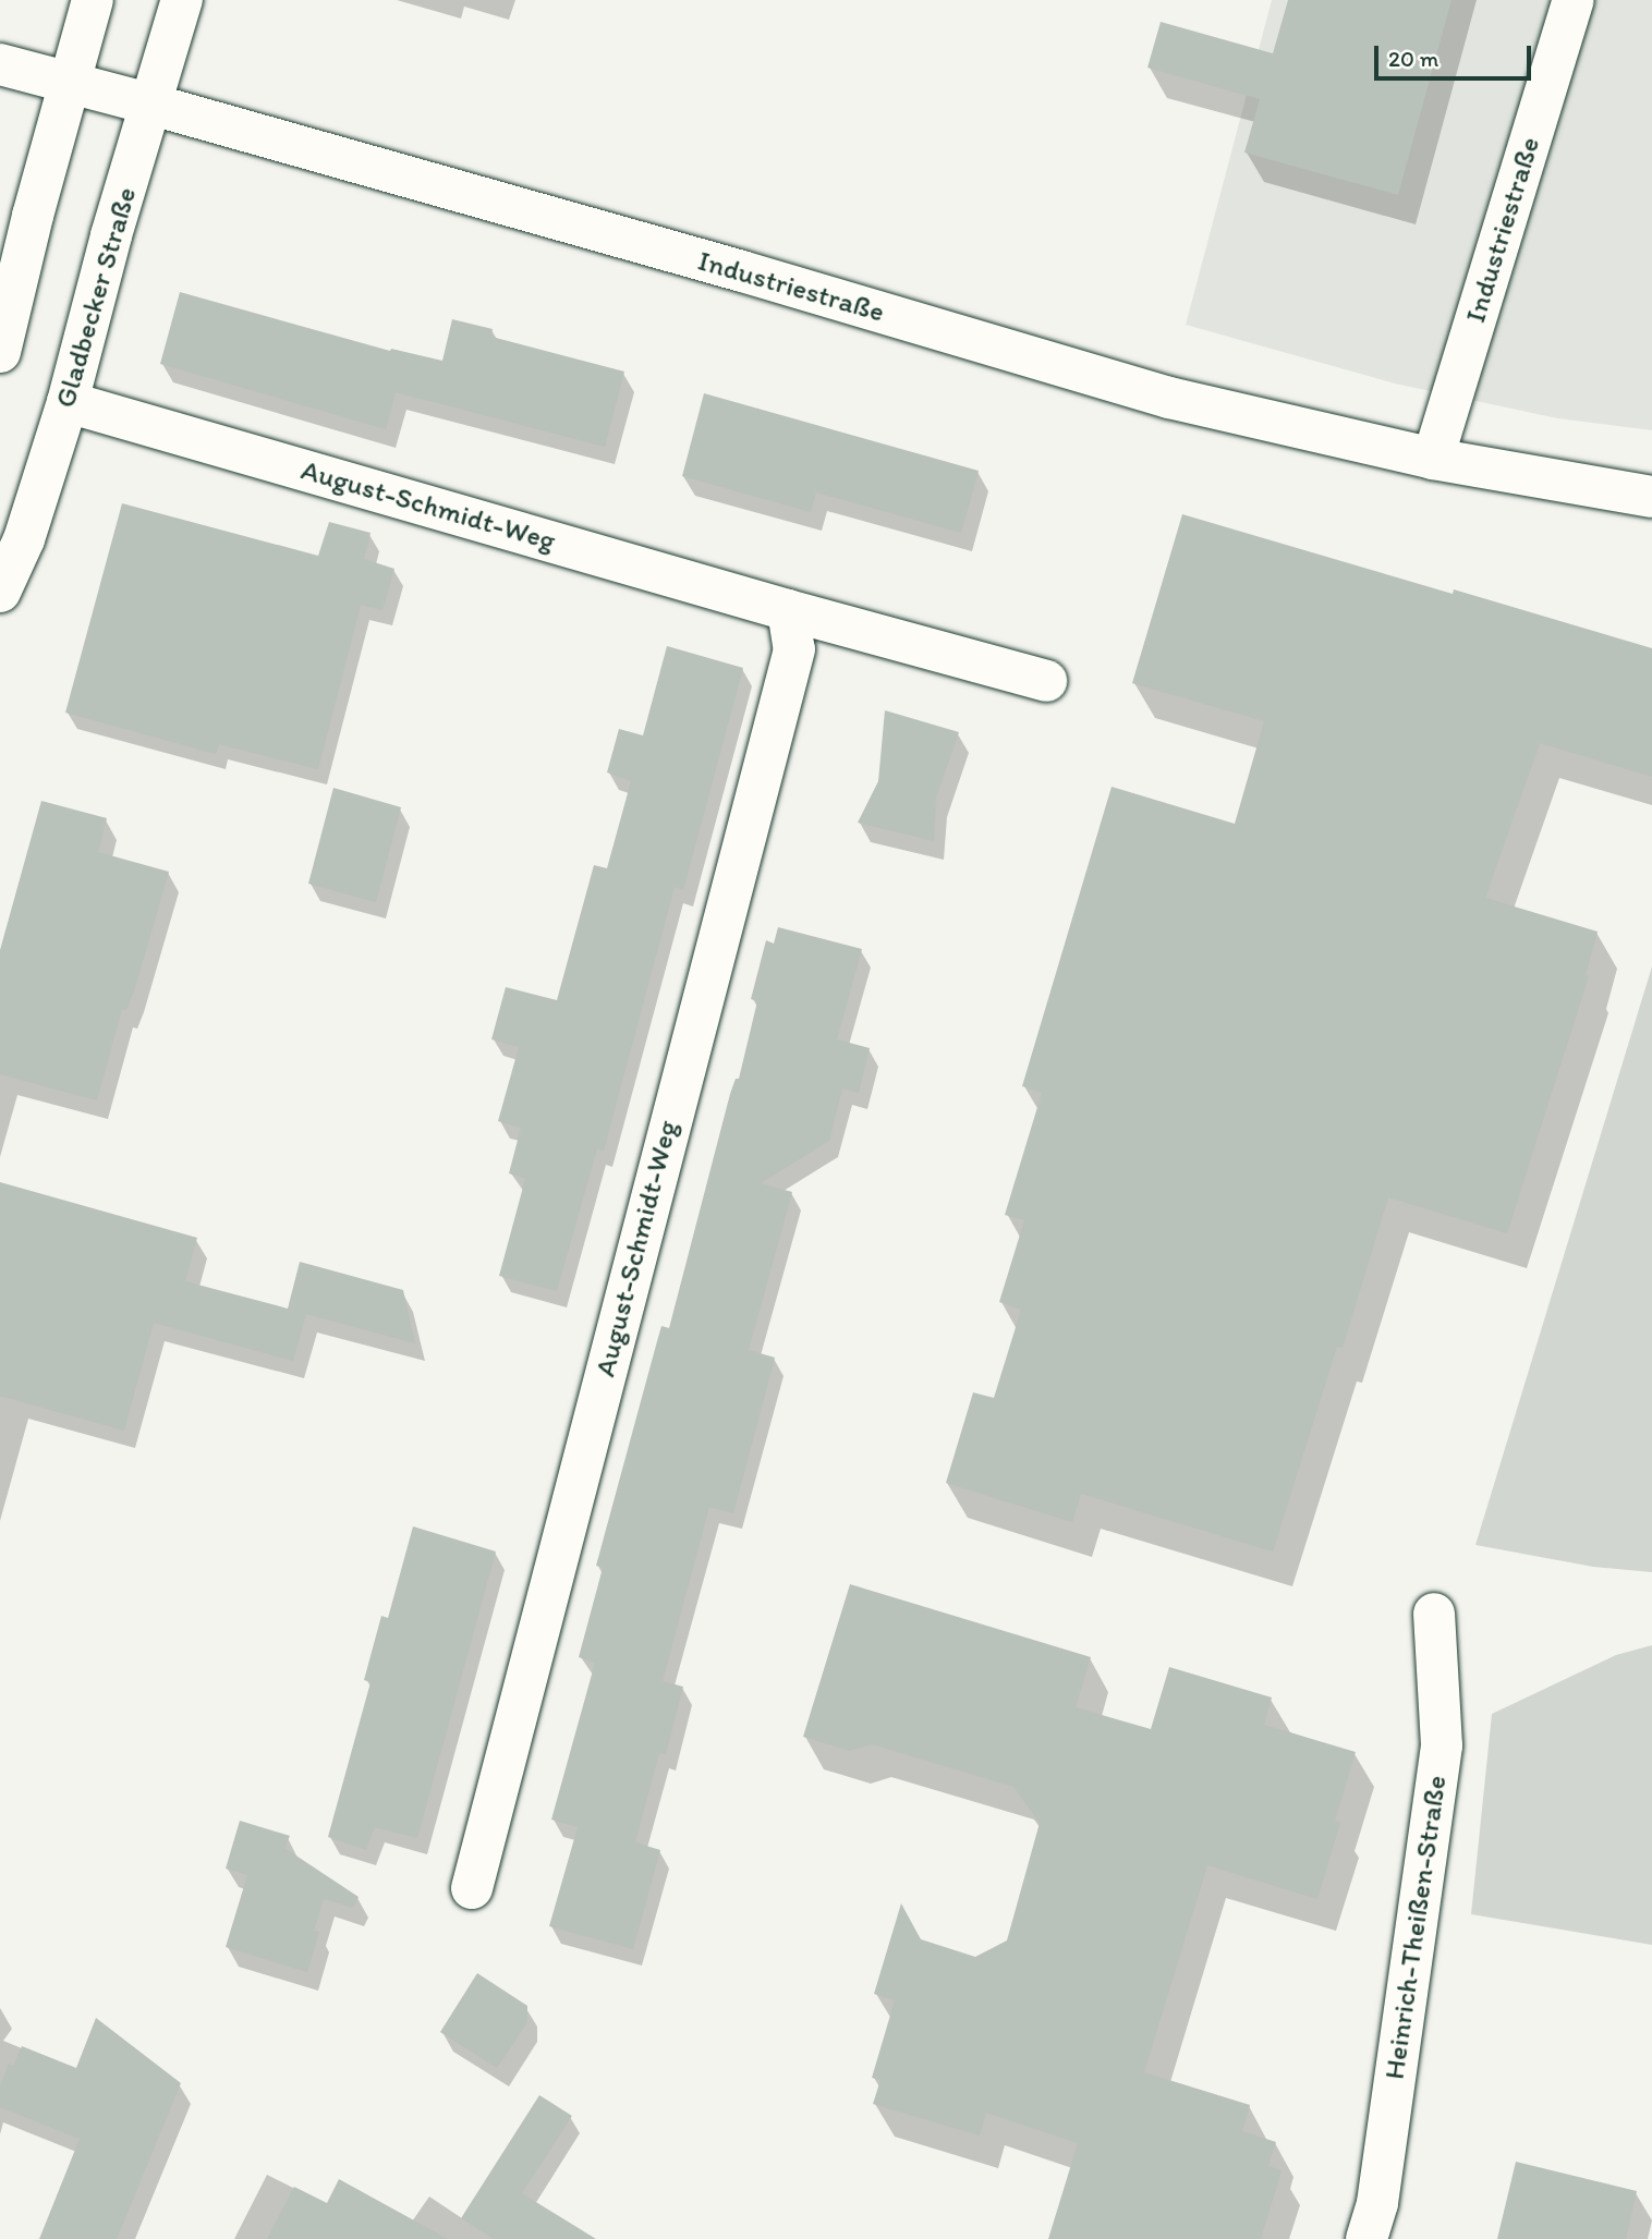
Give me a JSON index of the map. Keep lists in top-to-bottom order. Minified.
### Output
{"streets":{"street":["Industriestraße","Gladbecker Straße","August-Schmidt-Weg","Heinrich-Theißen-Straße"]},"crossings":[["Industriestraße","Gladbecker Straße"],["Gladbecker Straße","August-Schmidt-Weg"]],"scale_bar":"20 m"}
